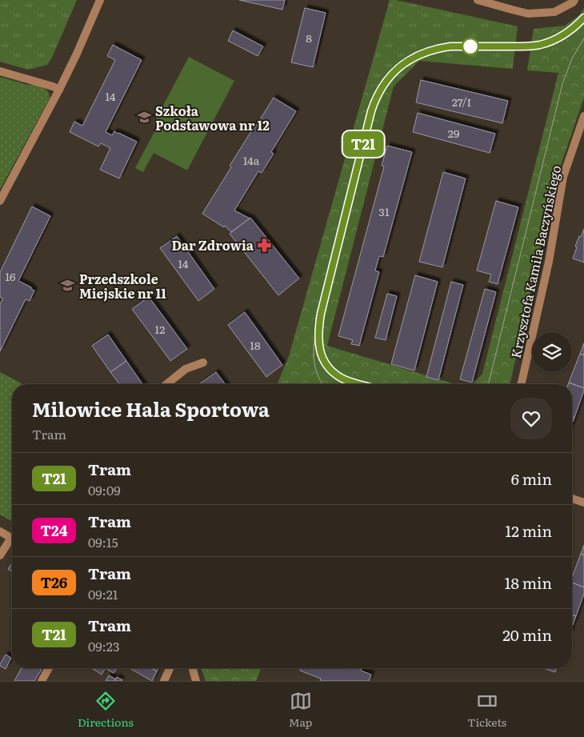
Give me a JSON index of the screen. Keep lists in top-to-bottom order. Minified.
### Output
{"streets":{"street":["Krzysztofa Kamila Baczyńskiego"]},"places":{"school or university":["Szkoła Podstawowa nr 12","Przedszkole Miejskie nr 11"],"pharmacy":["Dar Zdrowia"]},"lines":["tram line T21"],"house_numbers":["8","14","27/I","29","14a","31","14","16","12","18"],"page":{"on_map":"T21","heading":["Milowice Hala Sportowa","Tram"],"list":[{"mark":"T21","name":"Tram","note":"09:09","value":"6 min"},{"mark":"T24","name":"Tram","note":"09:15","value":"12 min"},{"mark":"T26","name":"Tram","note":"09:21","value":"18 min"},{"mark":"T21","name":"Tram","note":"09:23","value":"20 min"}],"tabs":["Directions","Map","Tickets"]}}
